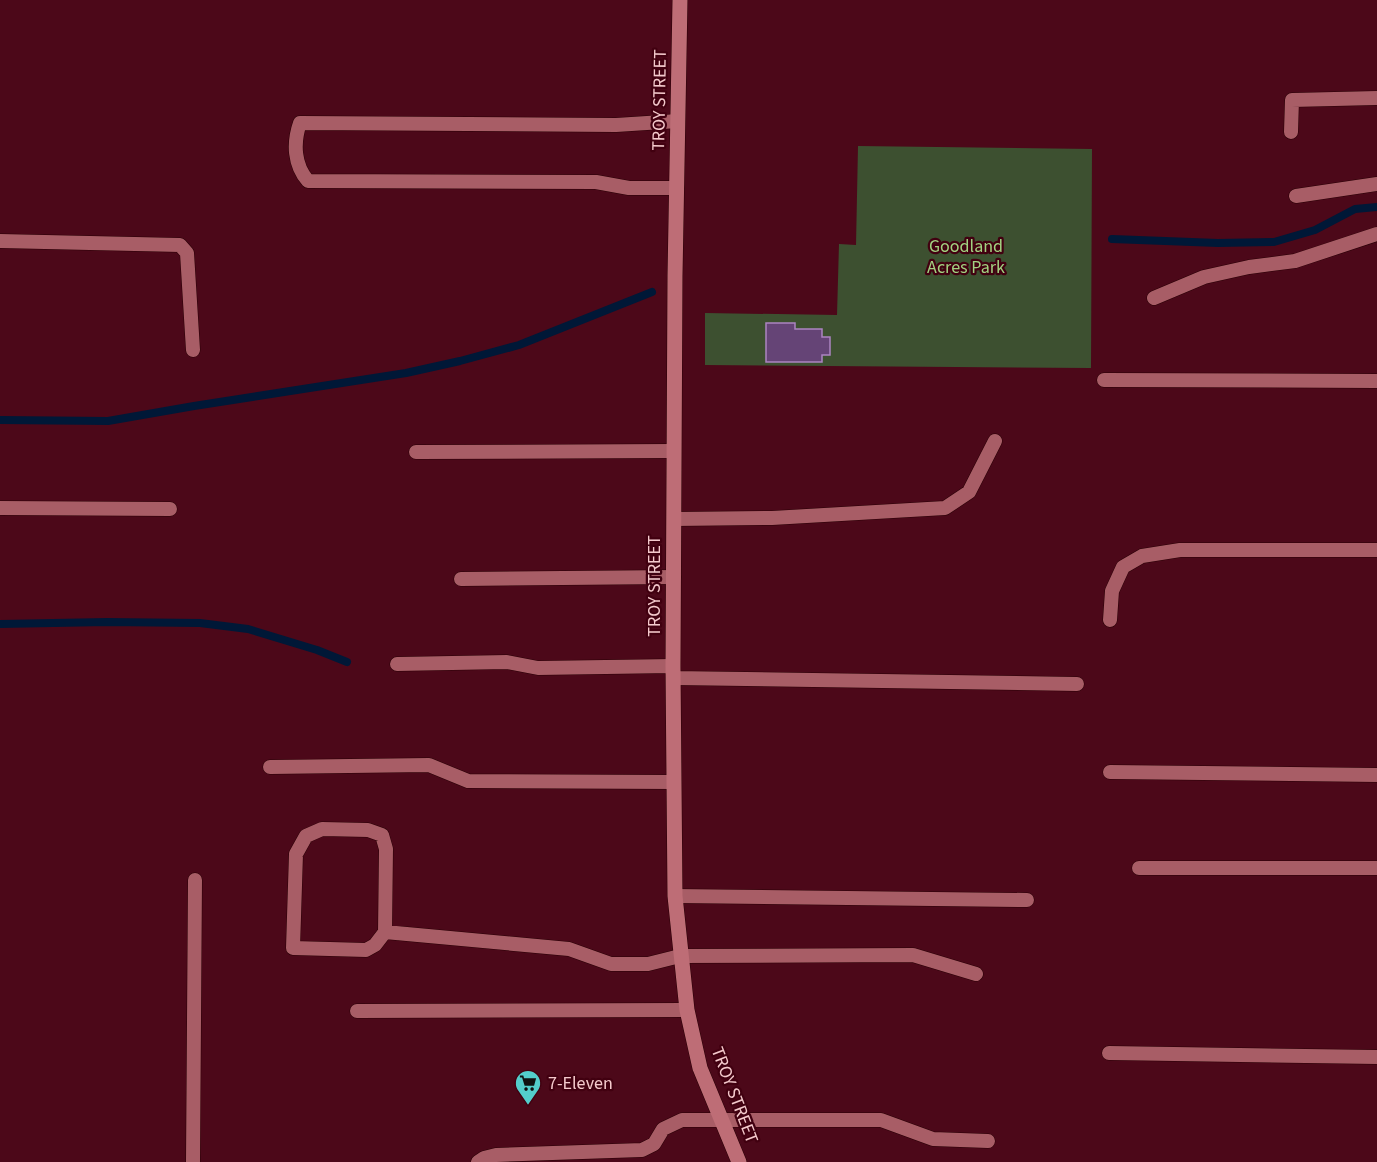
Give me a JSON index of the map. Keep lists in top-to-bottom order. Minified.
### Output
{"streets":{"main road":["TROY STREET"]},"parks":["Goodland Acres Park"],"places":{"supermarket":["7-Eleven"]}}
